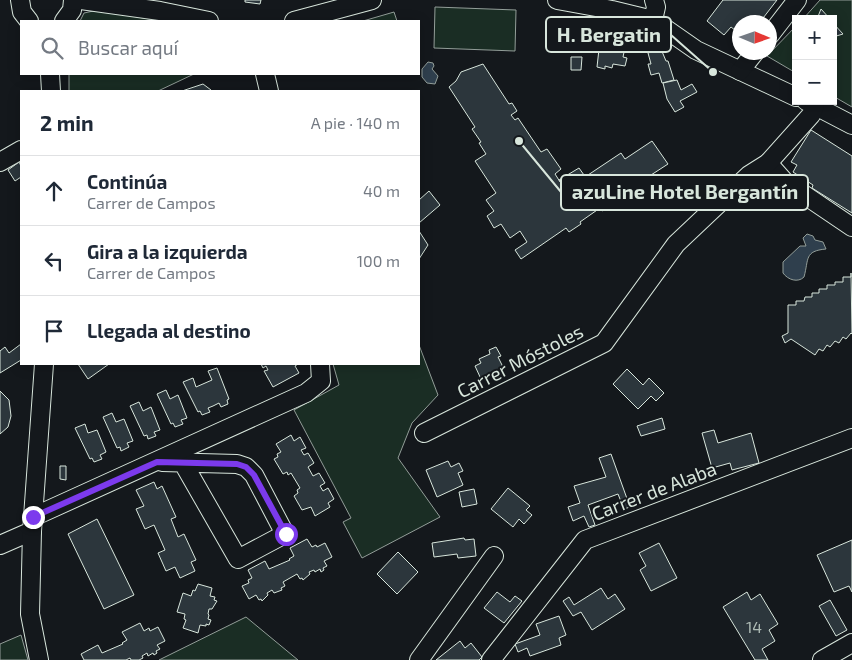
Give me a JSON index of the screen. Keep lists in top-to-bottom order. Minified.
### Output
{"streets":{"street":["Carrer Móstoles","Carrer de Alaba"]},"places":["H. Bergatin","azuLine Hotel Bergantín"],"house_numbers":["14"],"north":"right","page":{"map_buttons":["+","−"],"search":"Buscar aquí","heading":["2 min","A pie · 140 m"],"list":[["Continúa","Carrer de Campos","40 m"],["Gira a la izquierda","Carrer de Campos","100 m"],"Llegada al destino"]}}
